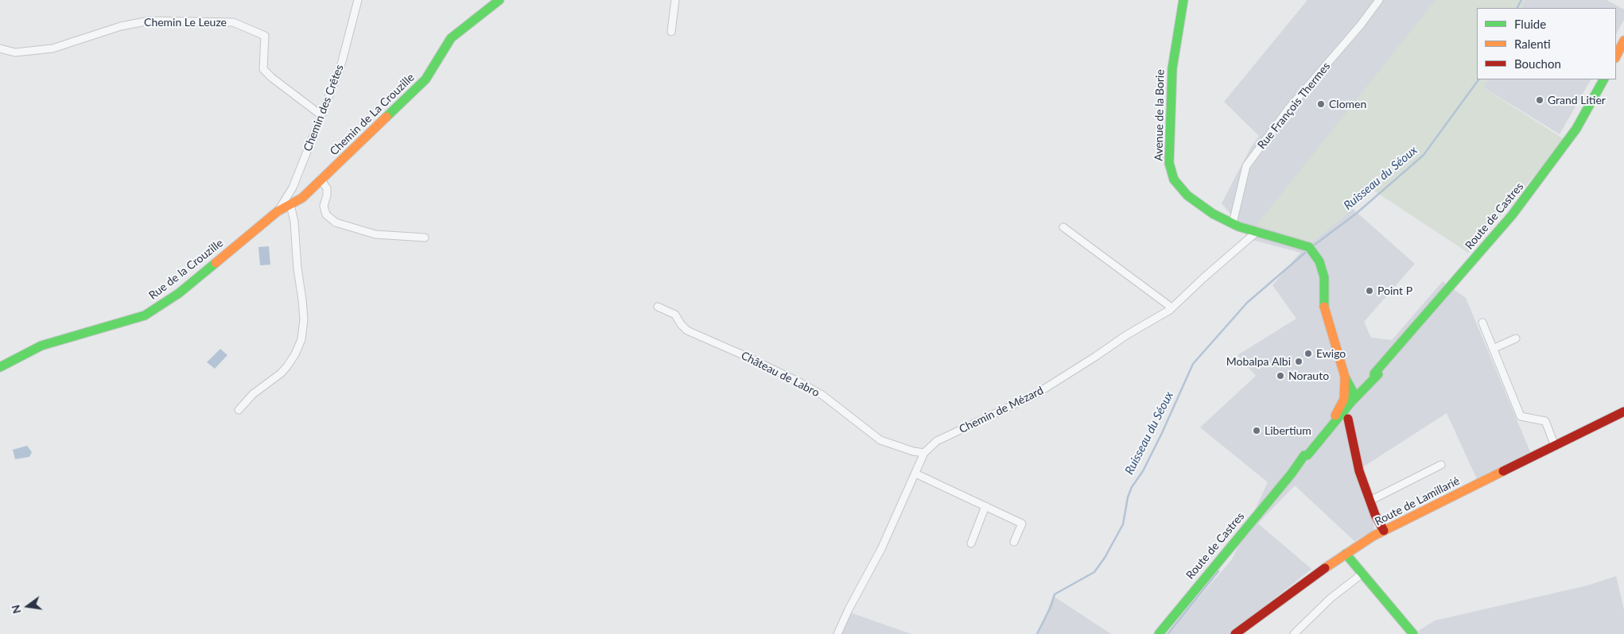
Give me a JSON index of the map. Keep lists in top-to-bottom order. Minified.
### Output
{"streets":{"street":["Chemin Le Leuze","Rue François Thermes","Chemin des Crêtes","Chemin de La Crouzille","Avenue de la Borie","Route de Castres","Rue de la Crouzille","Château de Labro","Chemin de Mézard","Route de Lamillarié"]},"crossings":[["Chemin Le Leuze","Chemin des Crêtes"],["Rue François Thermes","Avenue de la Borie"],["Chemin des Crêtes","Rue de la Crouzille"],["Chemin de La Crouzille","Rue de la Crouzille"],["Avenue de la Borie","Route de Castres"],["Avenue de la Borie","Chemin de Mézard"],["Château de Labro","Chemin de Mézard"]],"water":["Ruisseau du Séoux"],"places":["Grand Litier","Clomen","Point P","Ewigo","Mobalpa Albi","Norauto","Libertium"],"legend":["Fluide","Ralenti","Bouchon"],"north":"left"}
